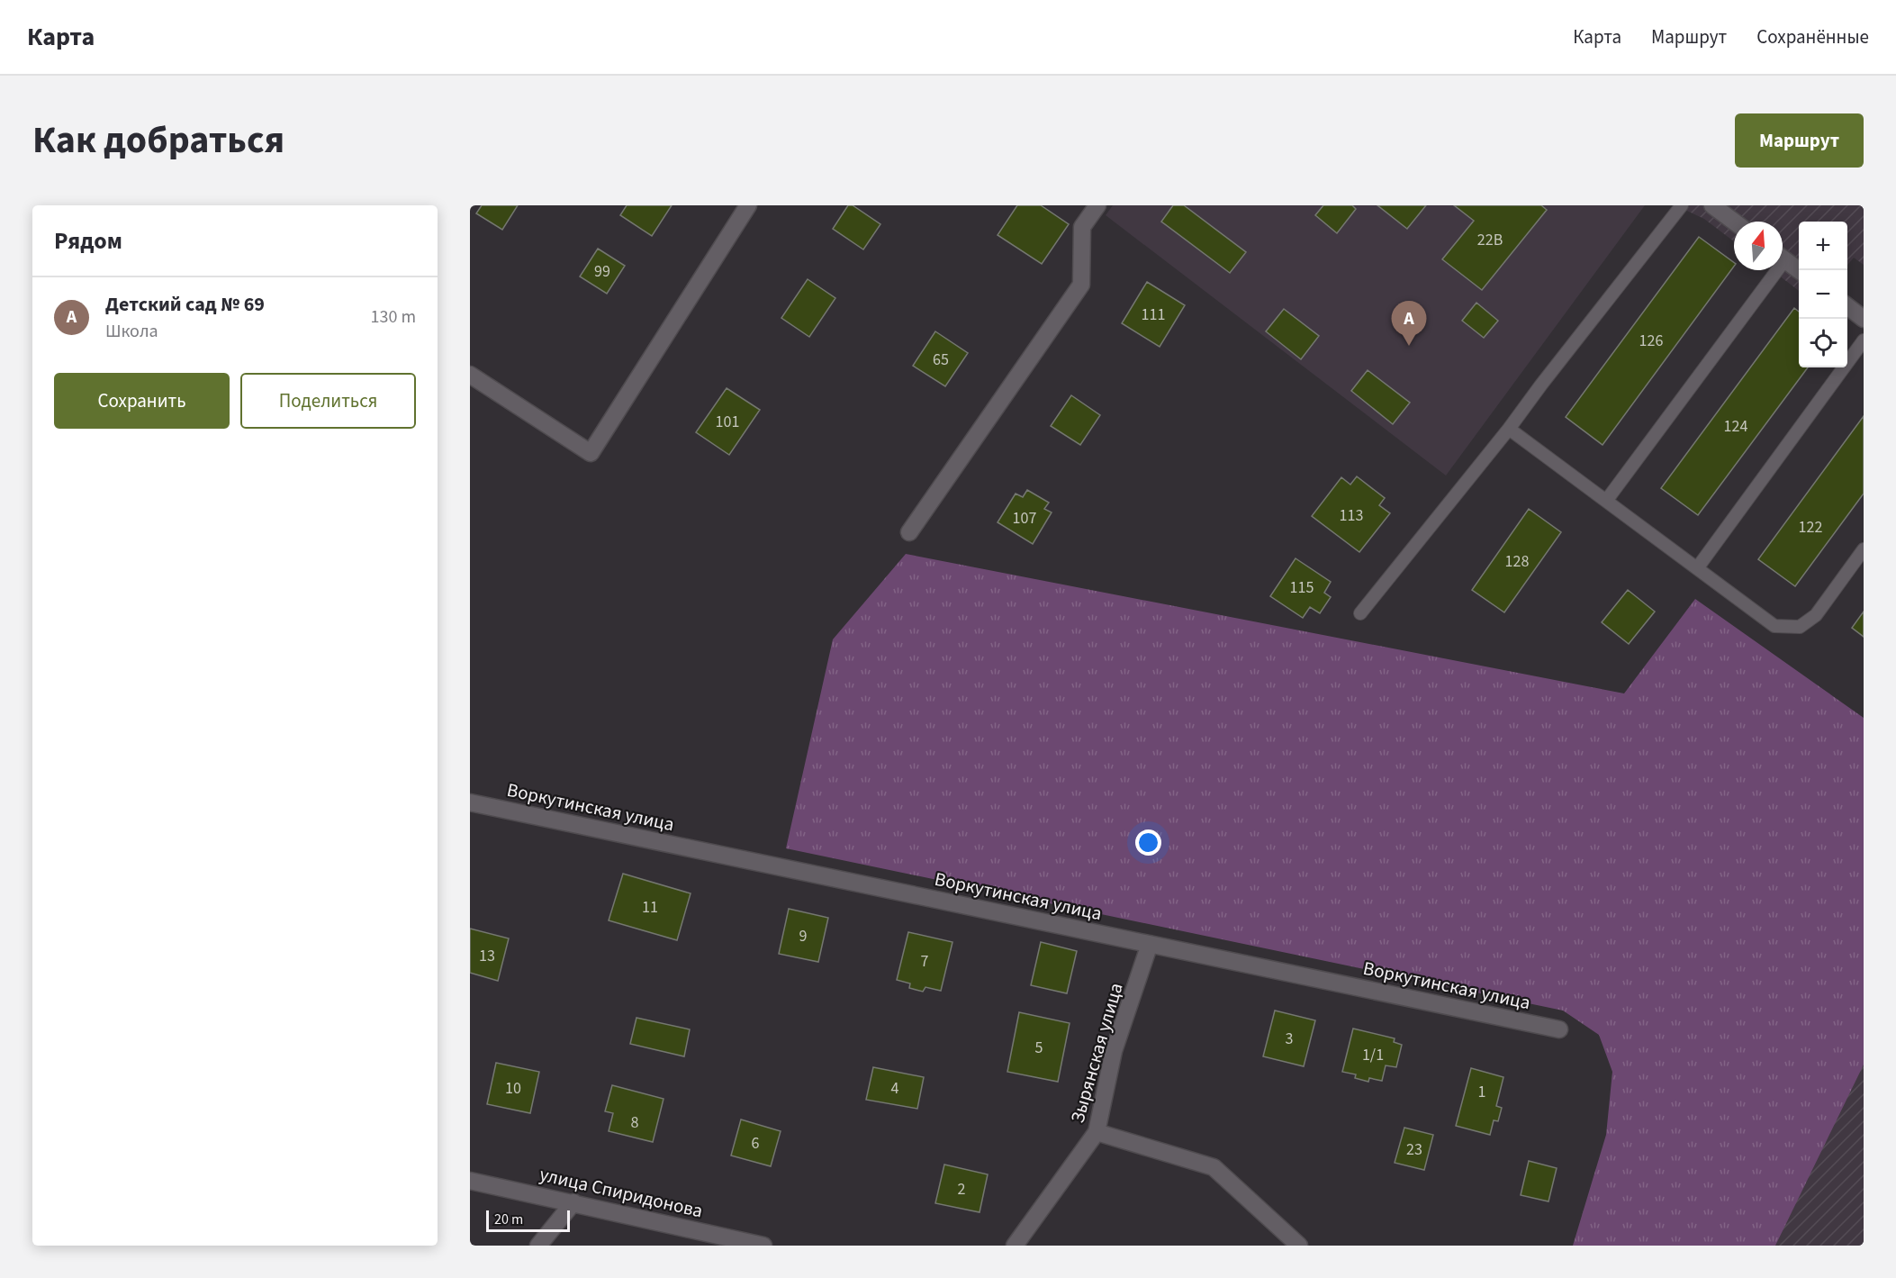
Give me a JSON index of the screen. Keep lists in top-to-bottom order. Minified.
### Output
{"streets":{"street":["Воркутинская улица","Зырянская улица","улица Спиридонова"]},"crossings":[["Воркутинская улица","Зырянская улица"]],"house_numbers":["22В","99","111","126","65","101","124","113","107","122","128","115","11","9","13","7","3","5","1/1","10","4","1","8","6","23","2"],"scale_bar":"20 m","north":"top","page":{"header":"Карта","nav":["Карта","Маршрут","Сохранённые"],"title":"Как добраться","buttons":["Маршрут",["Сохранить","Поделиться"]],"heading":"Рядом","map_buttons":["+","−"],"list":[{"mark":"A","name":"Детский сад № 69","note":"Школа","value":"130 m"}],"pins":"A","scale":"20 m"}}
